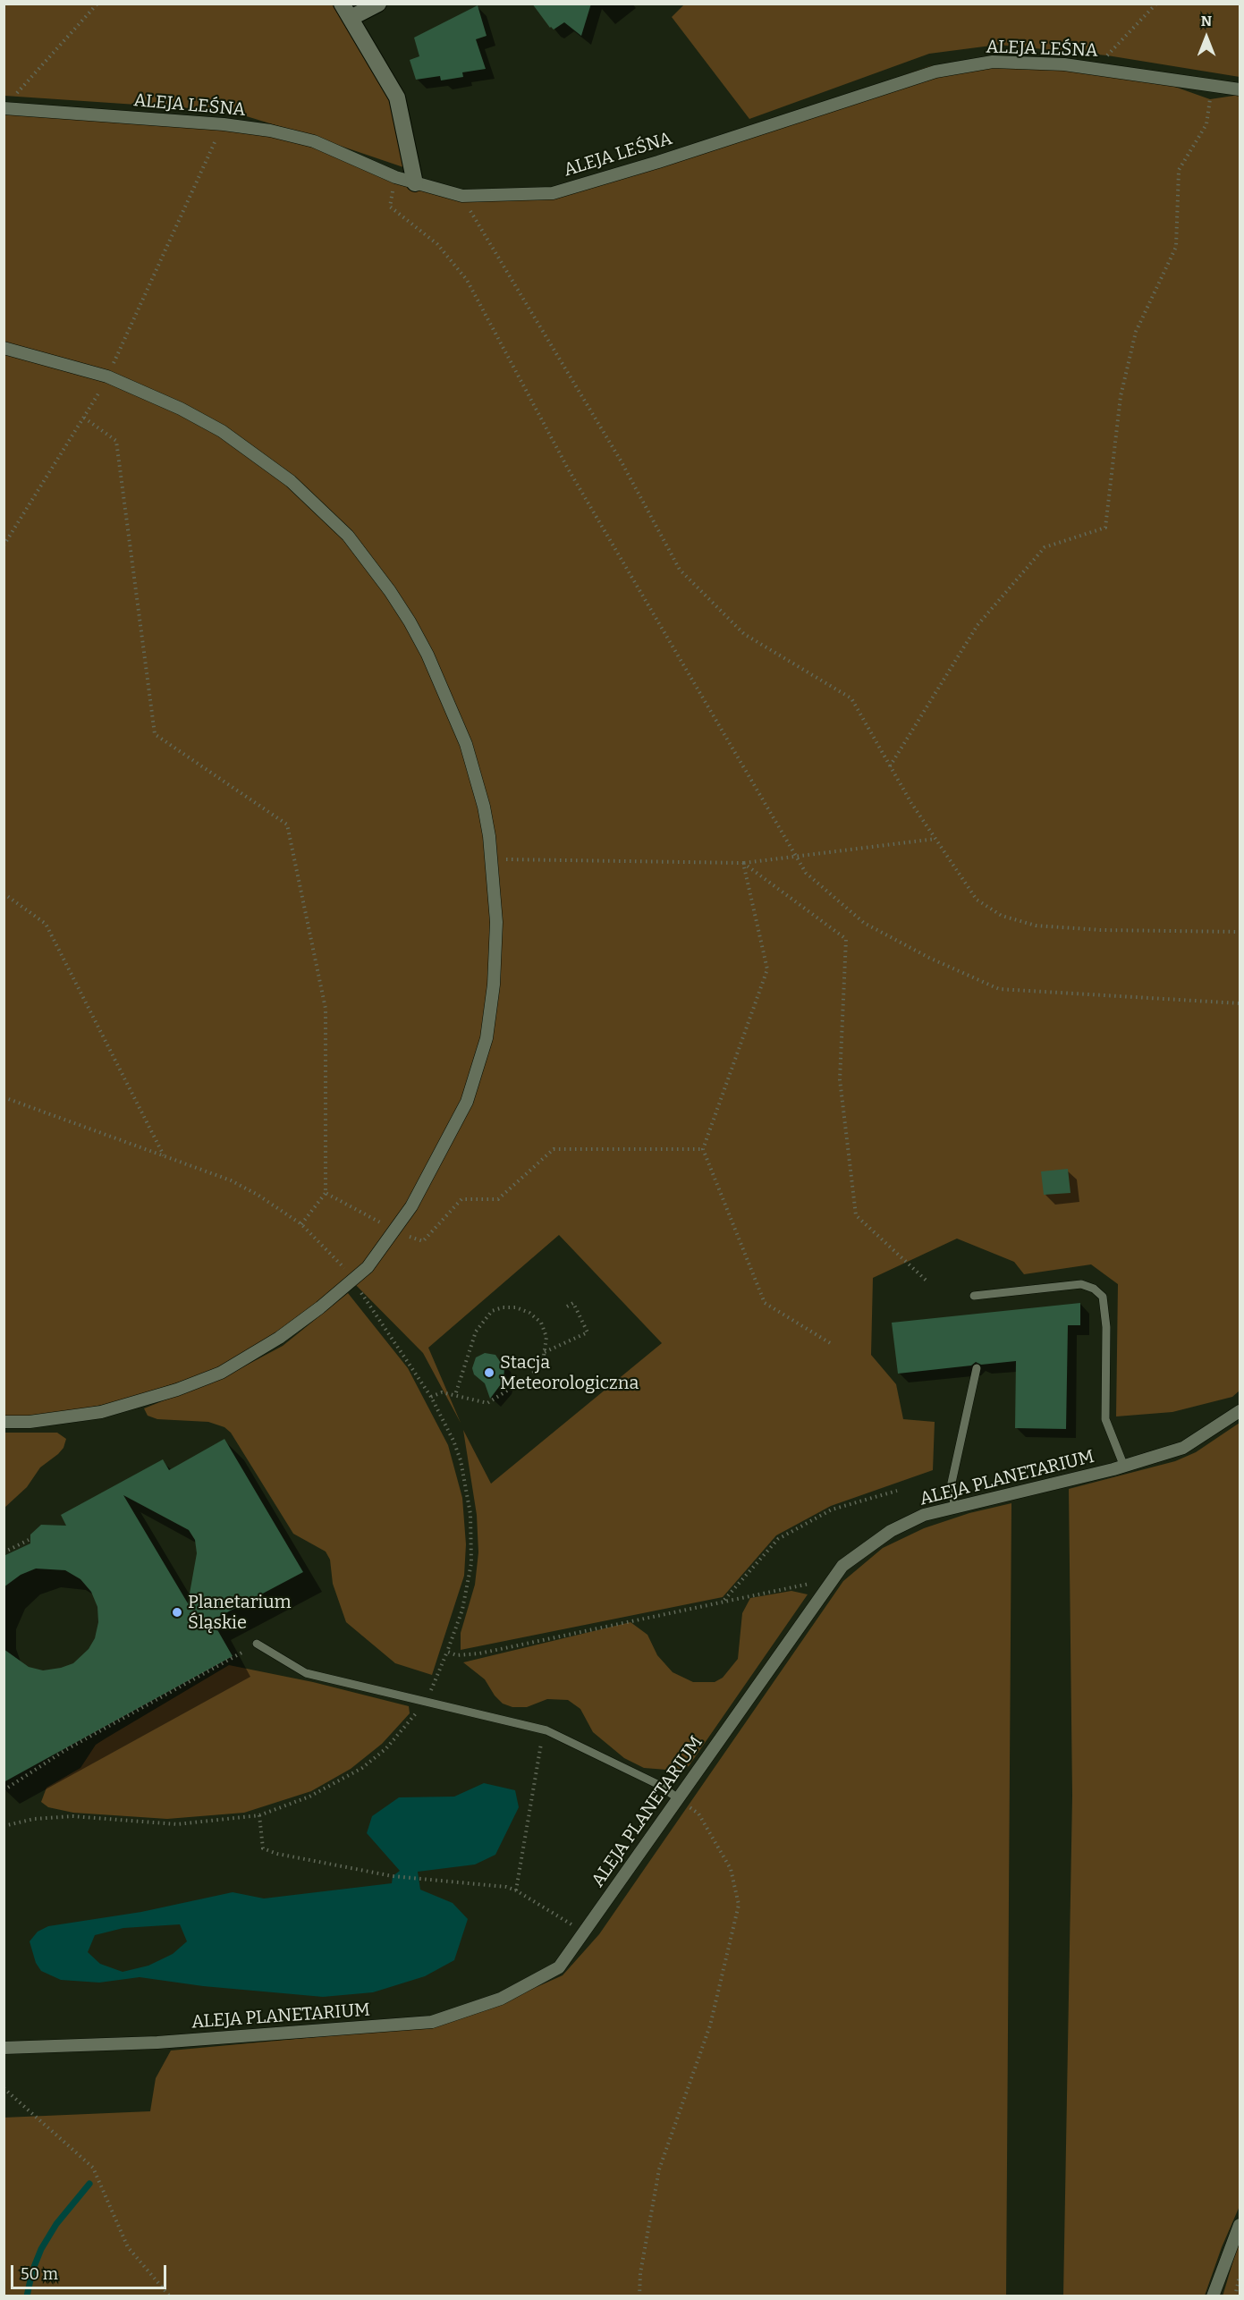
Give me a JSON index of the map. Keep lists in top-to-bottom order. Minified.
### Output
{"streets":{"street":["ALEJA LEŚNA","ALEJA PLANETARIUM"]},"places":["Stacja Meteorologiczna","Planetarium Śląskie"],"scale_bar":"50 m","north":"top"}
